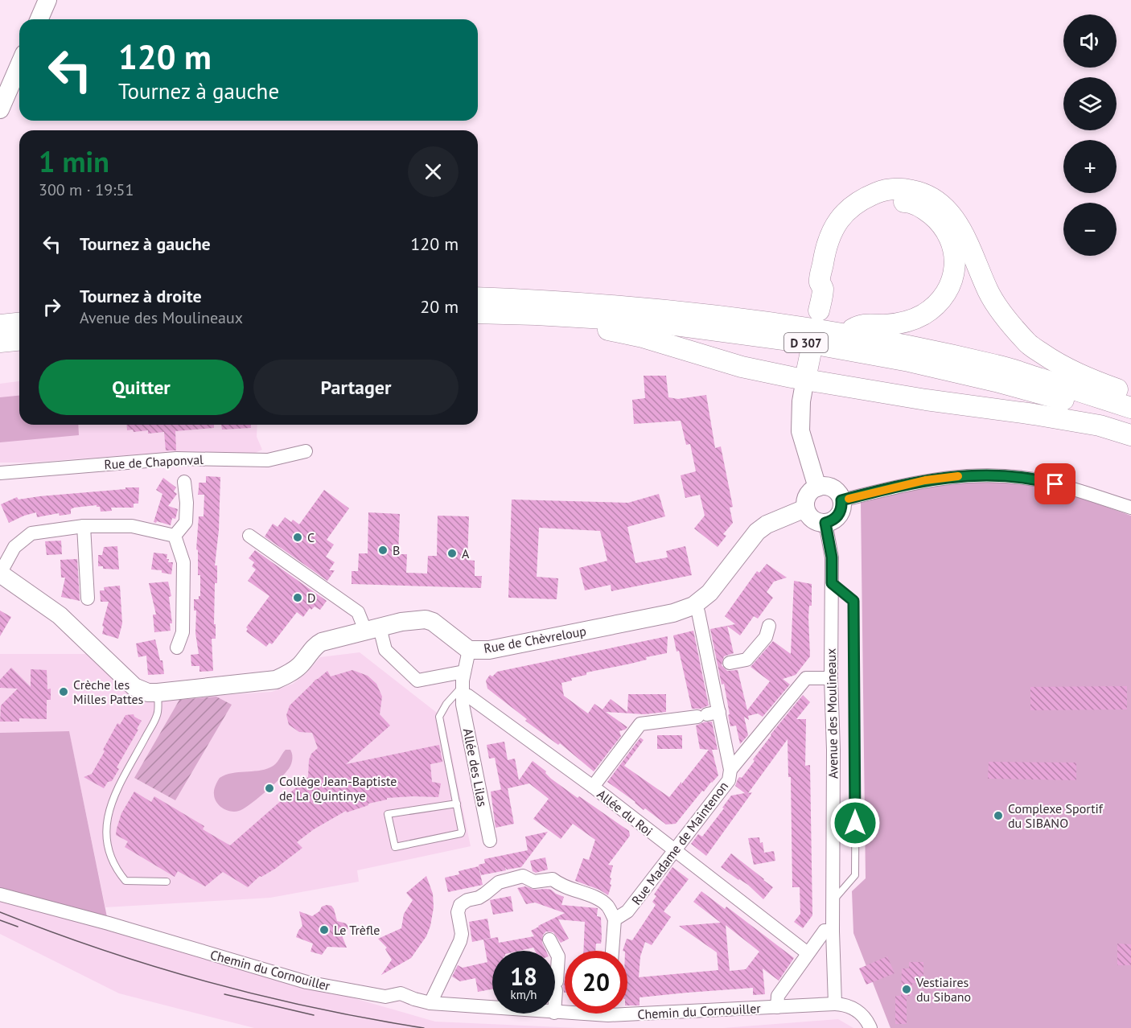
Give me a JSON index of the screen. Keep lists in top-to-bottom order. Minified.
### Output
{"streets":{"main road":["D 307"],"street":["Rue de Chaponval","Rue de Chèvreloup","Avenue des Moulineaux","Allée des Lilas","Allée du Roi","Rue Madame de Maintenon","Chemin du Cornouiller"]},"crossings":[["Rue de Chèvreloup","Avenue des Moulineaux"],["Rue de Chèvreloup","Allée des Lilas"],["Rue de Chèvreloup","Rue Madame de Maintenon"],["Avenue des Moulineaux","Chemin du Cornouiller"],["Allée des Lilas","Allée du Roi"],["Allée du Roi","Rue Madame de Maintenon"]],"places":["C","B","A","D","Crèche les Milles Pattes","Collège Jean-Baptiste de La Quintinye","Complexe Sportif du SIBANO","Le Trèfle","Vestiaires du Sibano"],"page":{"map_buttons":["+","−"],"turn":["120 m","Tournez à gauche"],"heading":["1 min","300 m · 19:51"],"list":[{"name":"Tournez à gauche","value":"120 m"},{"name":"Tournez à droite","note":"Avenue des Moulineaux","value":"20 m"}],"buttons":["Quitter","Partager"],"speed":"18 km/h","limit":"20"}}
